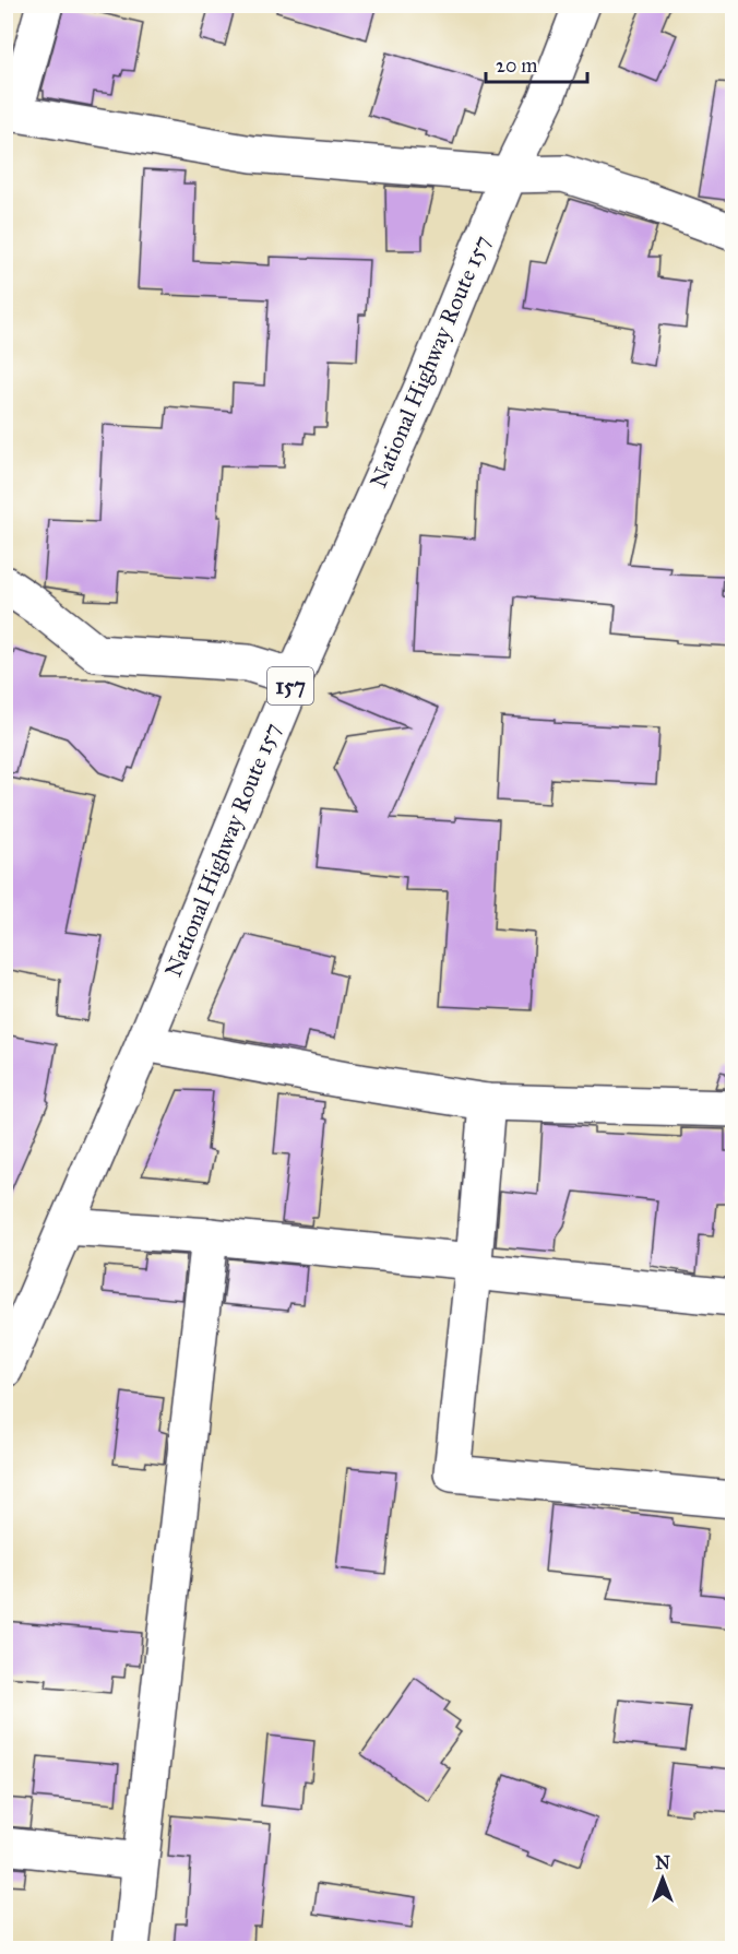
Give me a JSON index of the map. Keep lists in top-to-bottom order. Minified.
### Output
{"streets":{"main road":["National Highway Route 157","157"]},"scale_bar":"20 m","north":"top"}
